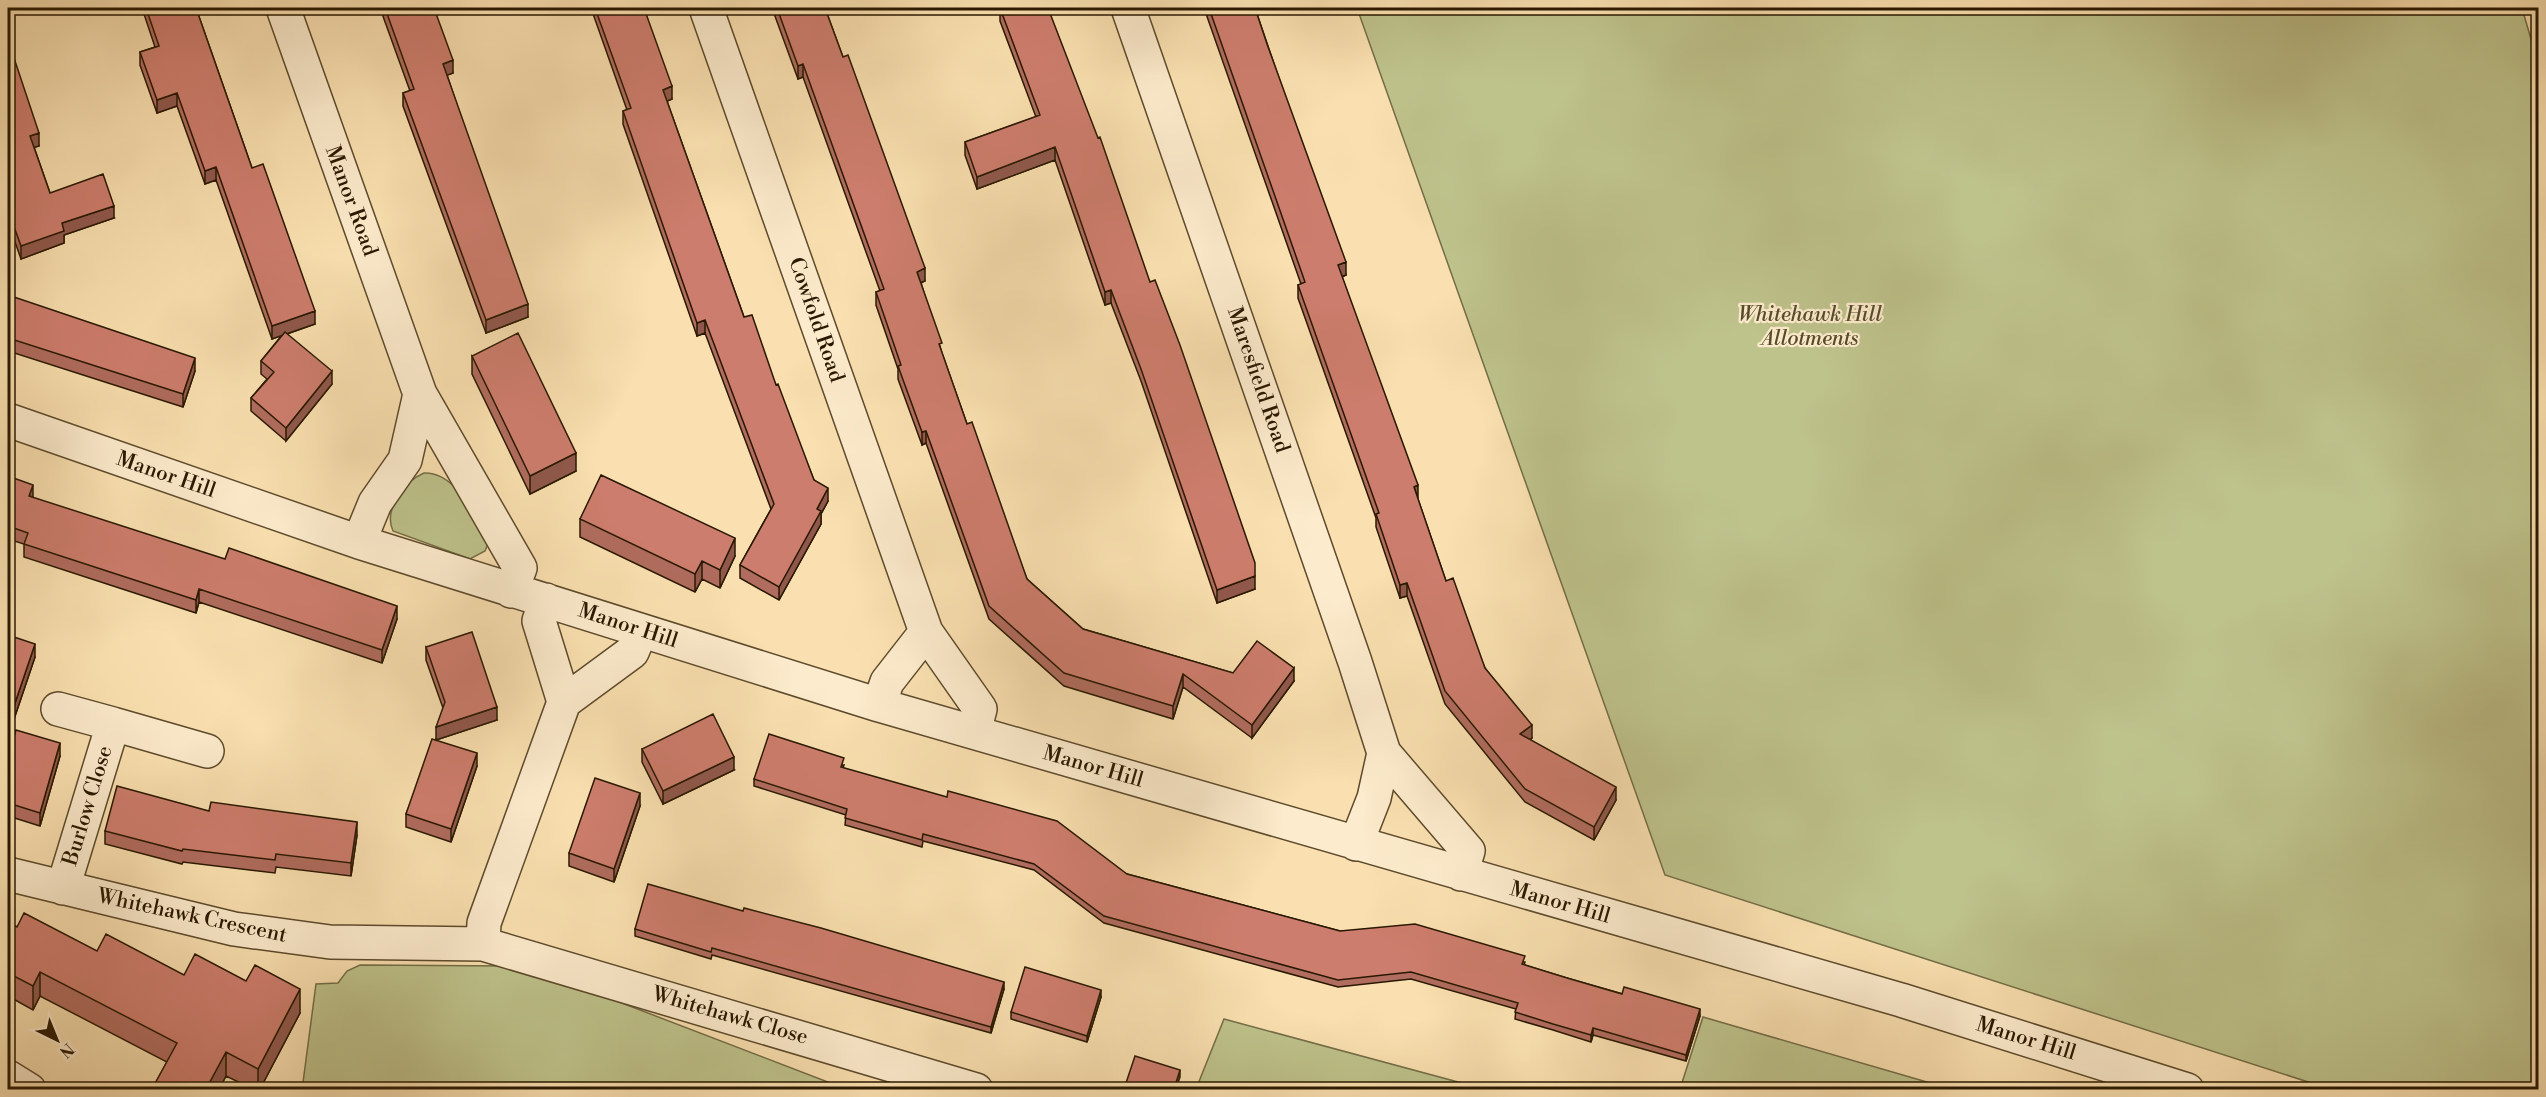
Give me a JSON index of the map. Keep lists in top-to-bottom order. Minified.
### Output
{"streets":{"street":["Manor Road","Cowfold Road","Maresfield Road","Manor Hill","Burlow Close","Whitehawk Crescent","Whitehawk Close"]},"crossings":[["Manor Road","Manor Hill"],["Cowfold Road","Manor Hill"],["Maresfield Road","Manor Hill"],["Burlow Close","Whitehawk Crescent"],["Whitehawk Crescent","Whitehawk Close"]],"parks":["Whitehawk Hill Allotments"],"north":"bottom right"}
